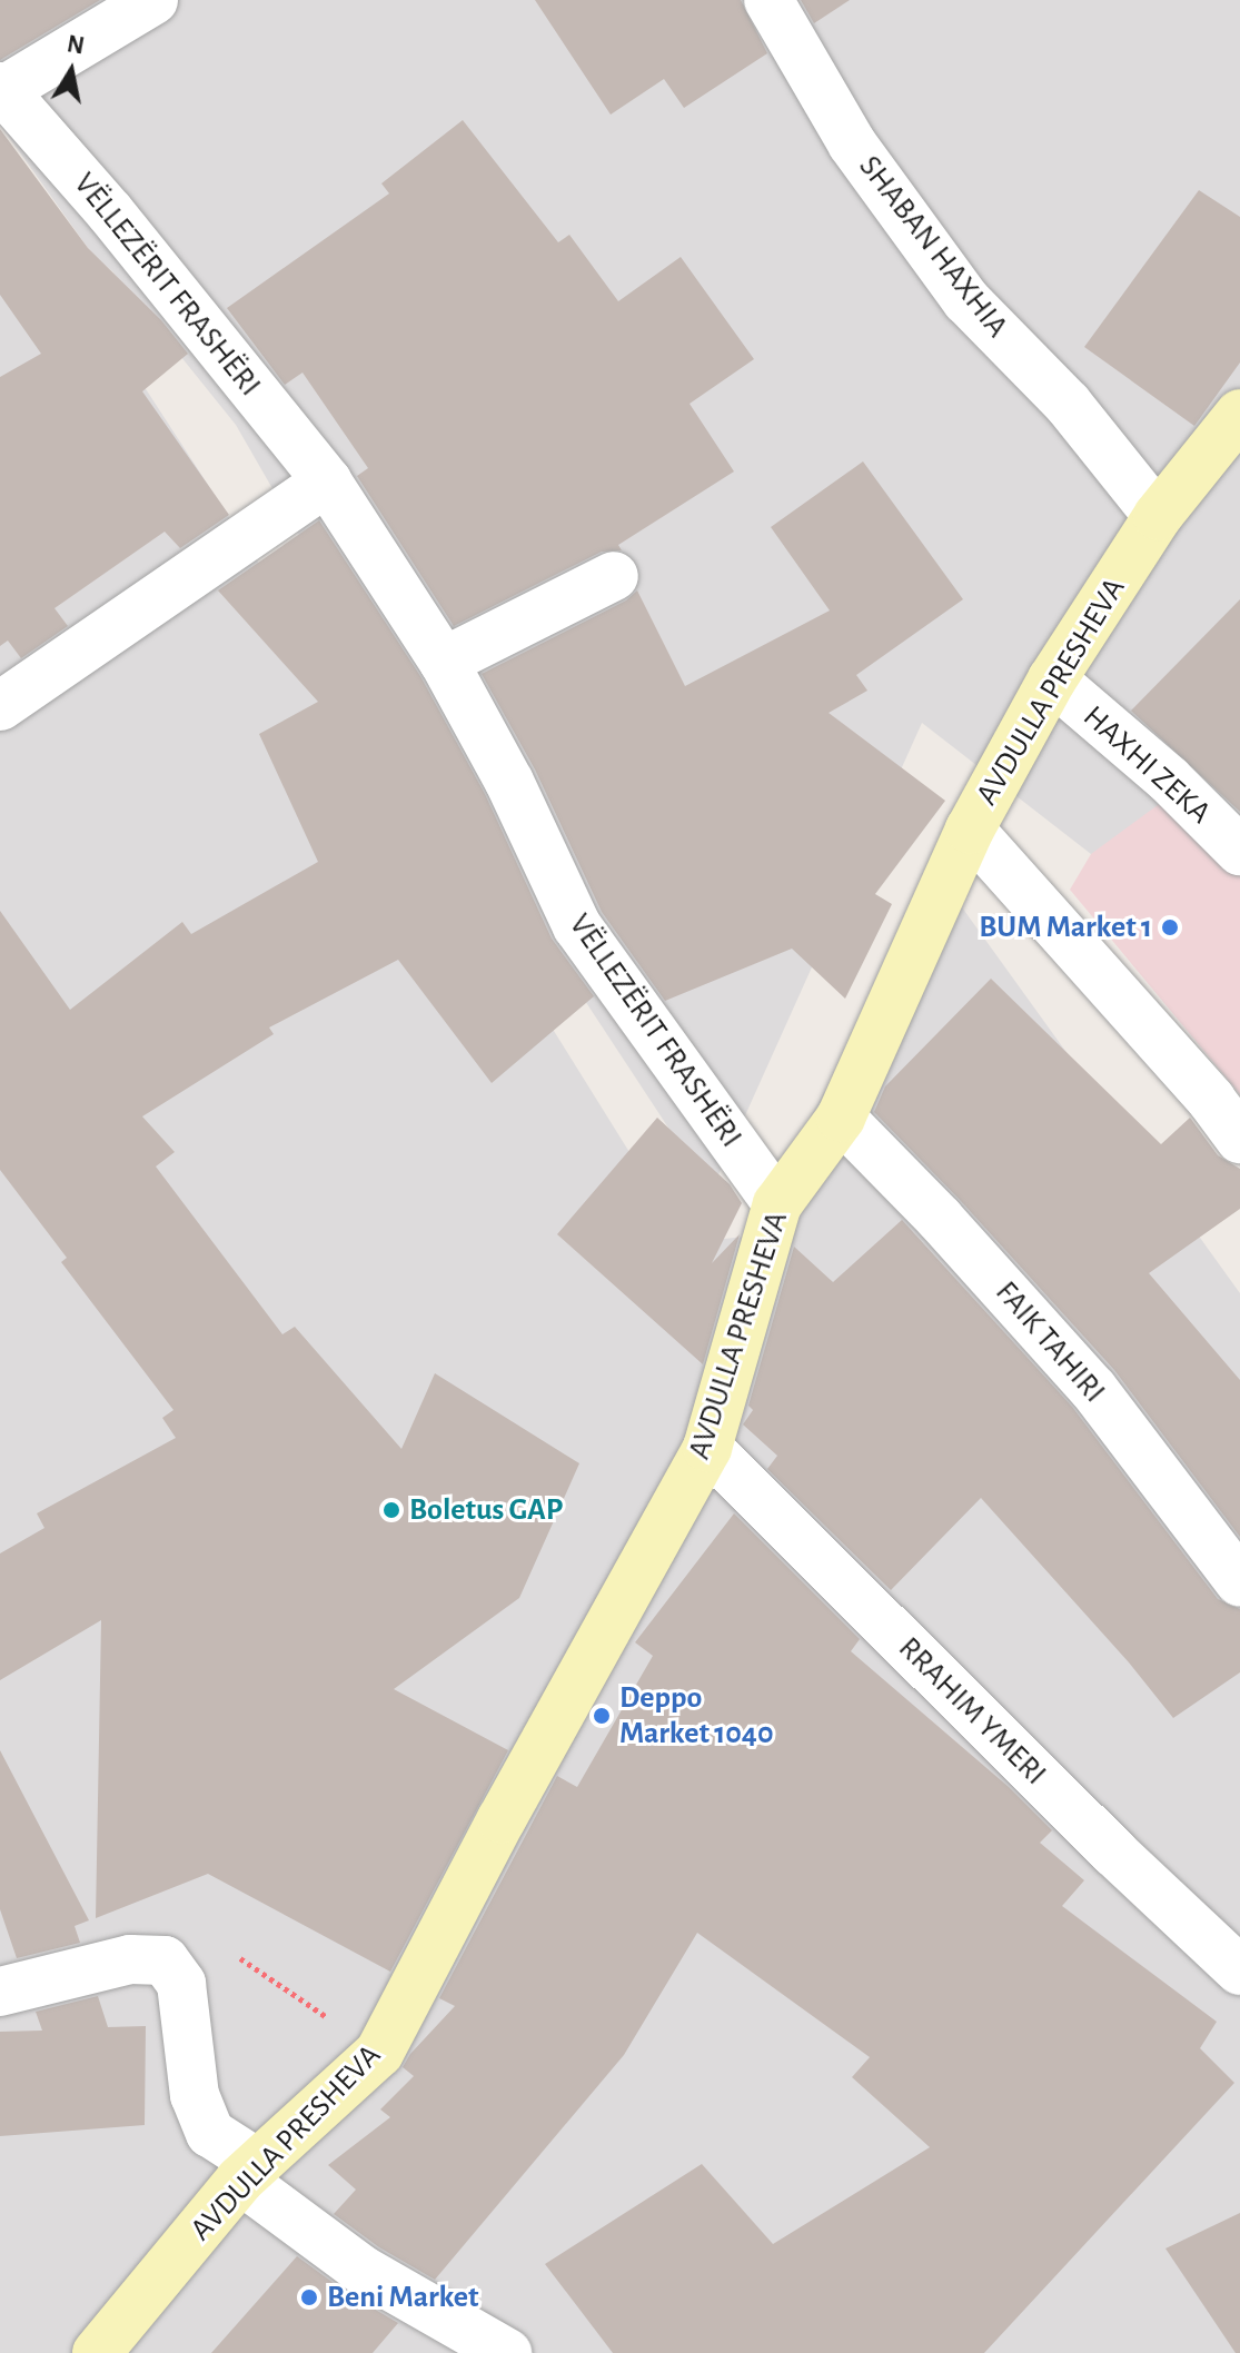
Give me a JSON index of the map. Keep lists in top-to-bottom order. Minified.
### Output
{"streets":{"street":["SHABAN HAXHIA","VËLLEZËRIT FRASHËRI","AVDULLA PRESHEVA","HAXHI ZEKA","FAIK TAHIRI","RRAHIM YMERI"]},"crossings":[["SHABAN HAXHIA","AVDULLA PRESHEVA"],["VËLLEZËRIT FRASHËRI","AVDULLA PRESHEVA"],["AVDULLA PRESHEVA","HAXHI ZEKA"],["AVDULLA PRESHEVA","FAIK TAHIRI"],["AVDULLA PRESHEVA","RRAHIM YMERI"]],"places":["BUM Market 1","Boletus GAP","Deppo Market 1040","Beni Market"],"north":"top"}
